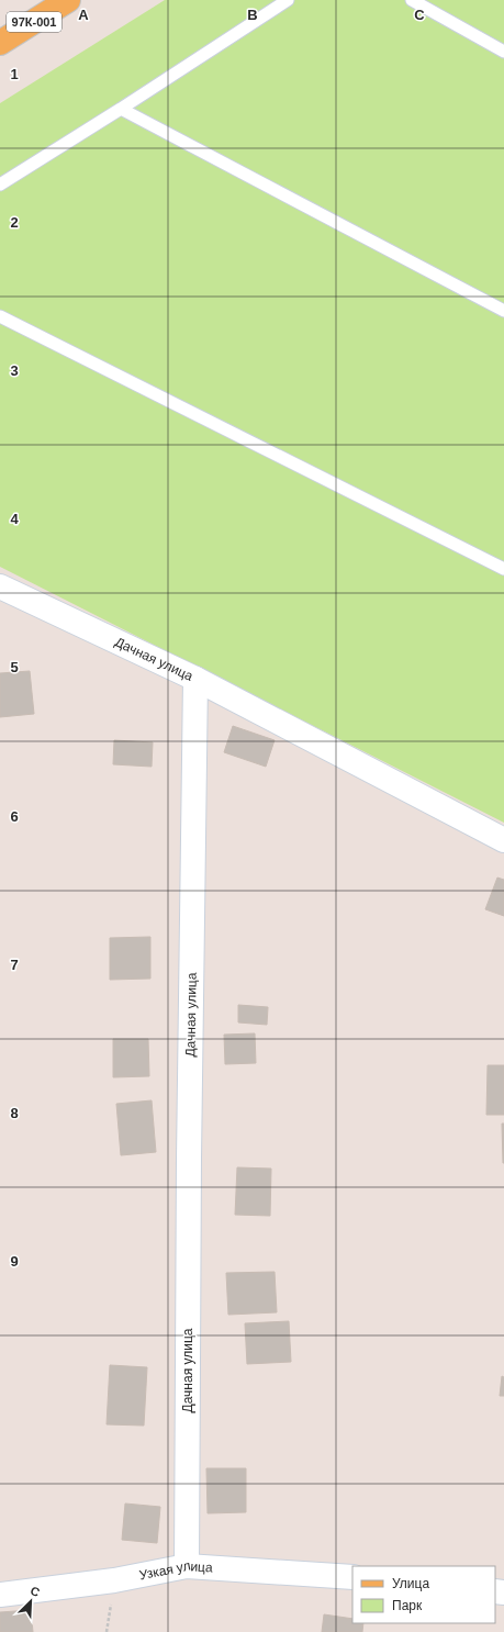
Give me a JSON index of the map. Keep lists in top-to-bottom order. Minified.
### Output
{"streets":{"main road":["97К-001"],"street":["Дачная улица","Узкая улица"]},"crossings":[["Дачная улица","Узкая улица"]],"legend":["Улица","Парк"],"north":"top right","grid":{"columns":["A","B","C"],"rows":["1","2","3","4","5","6","7","8","9"]}}
